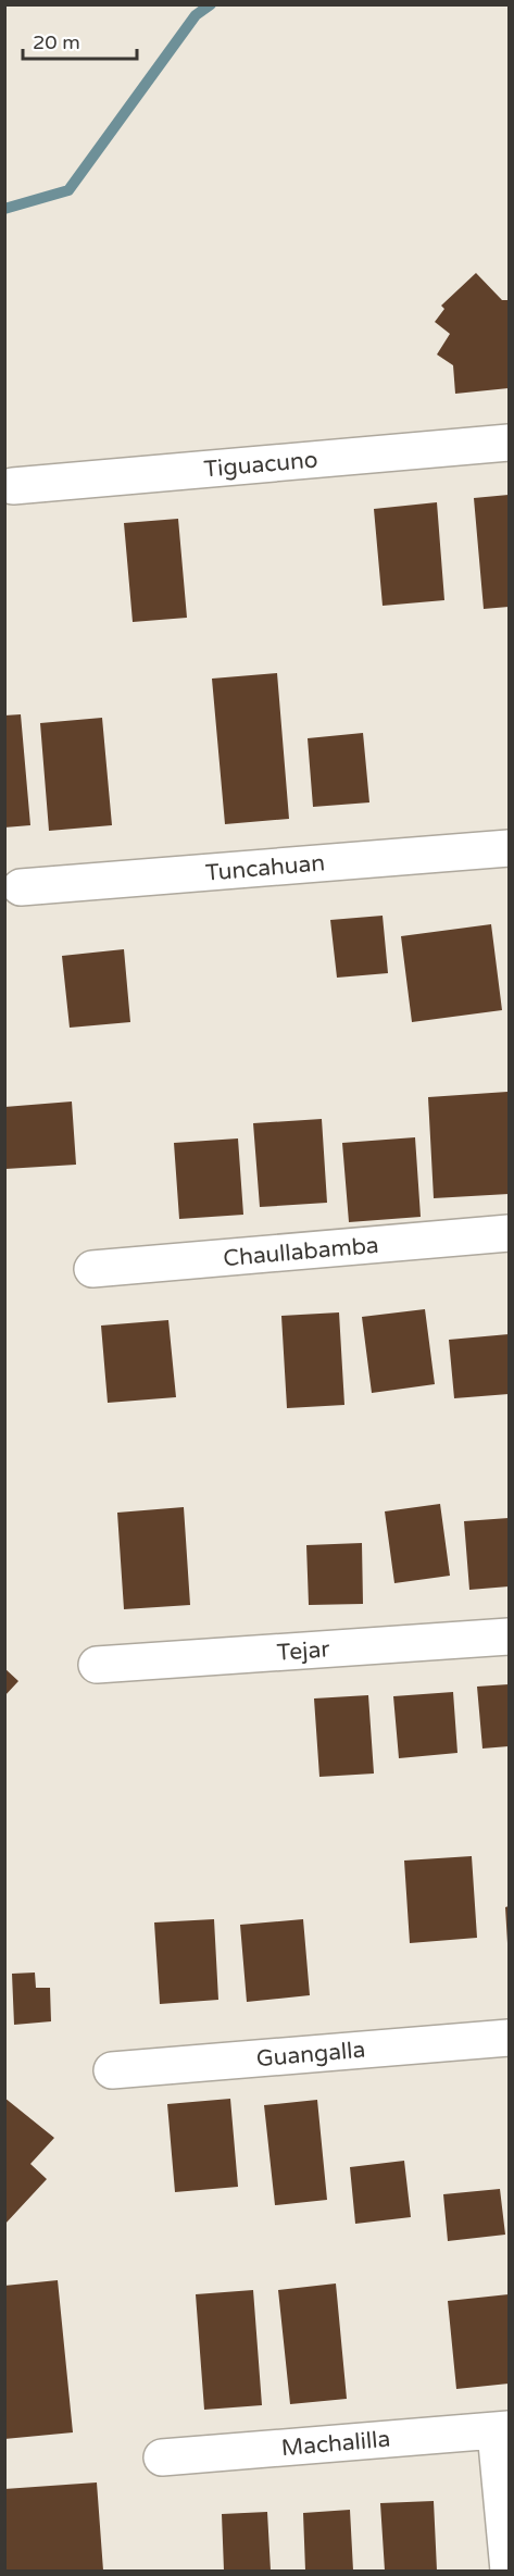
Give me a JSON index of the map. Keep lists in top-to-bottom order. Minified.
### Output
{"streets":{"lane":["Tiguacuno","Tuncahuan","Chaullabamba","Tejar","Guangalla","Machalilla"]},"scale_bar":"20 m"}
